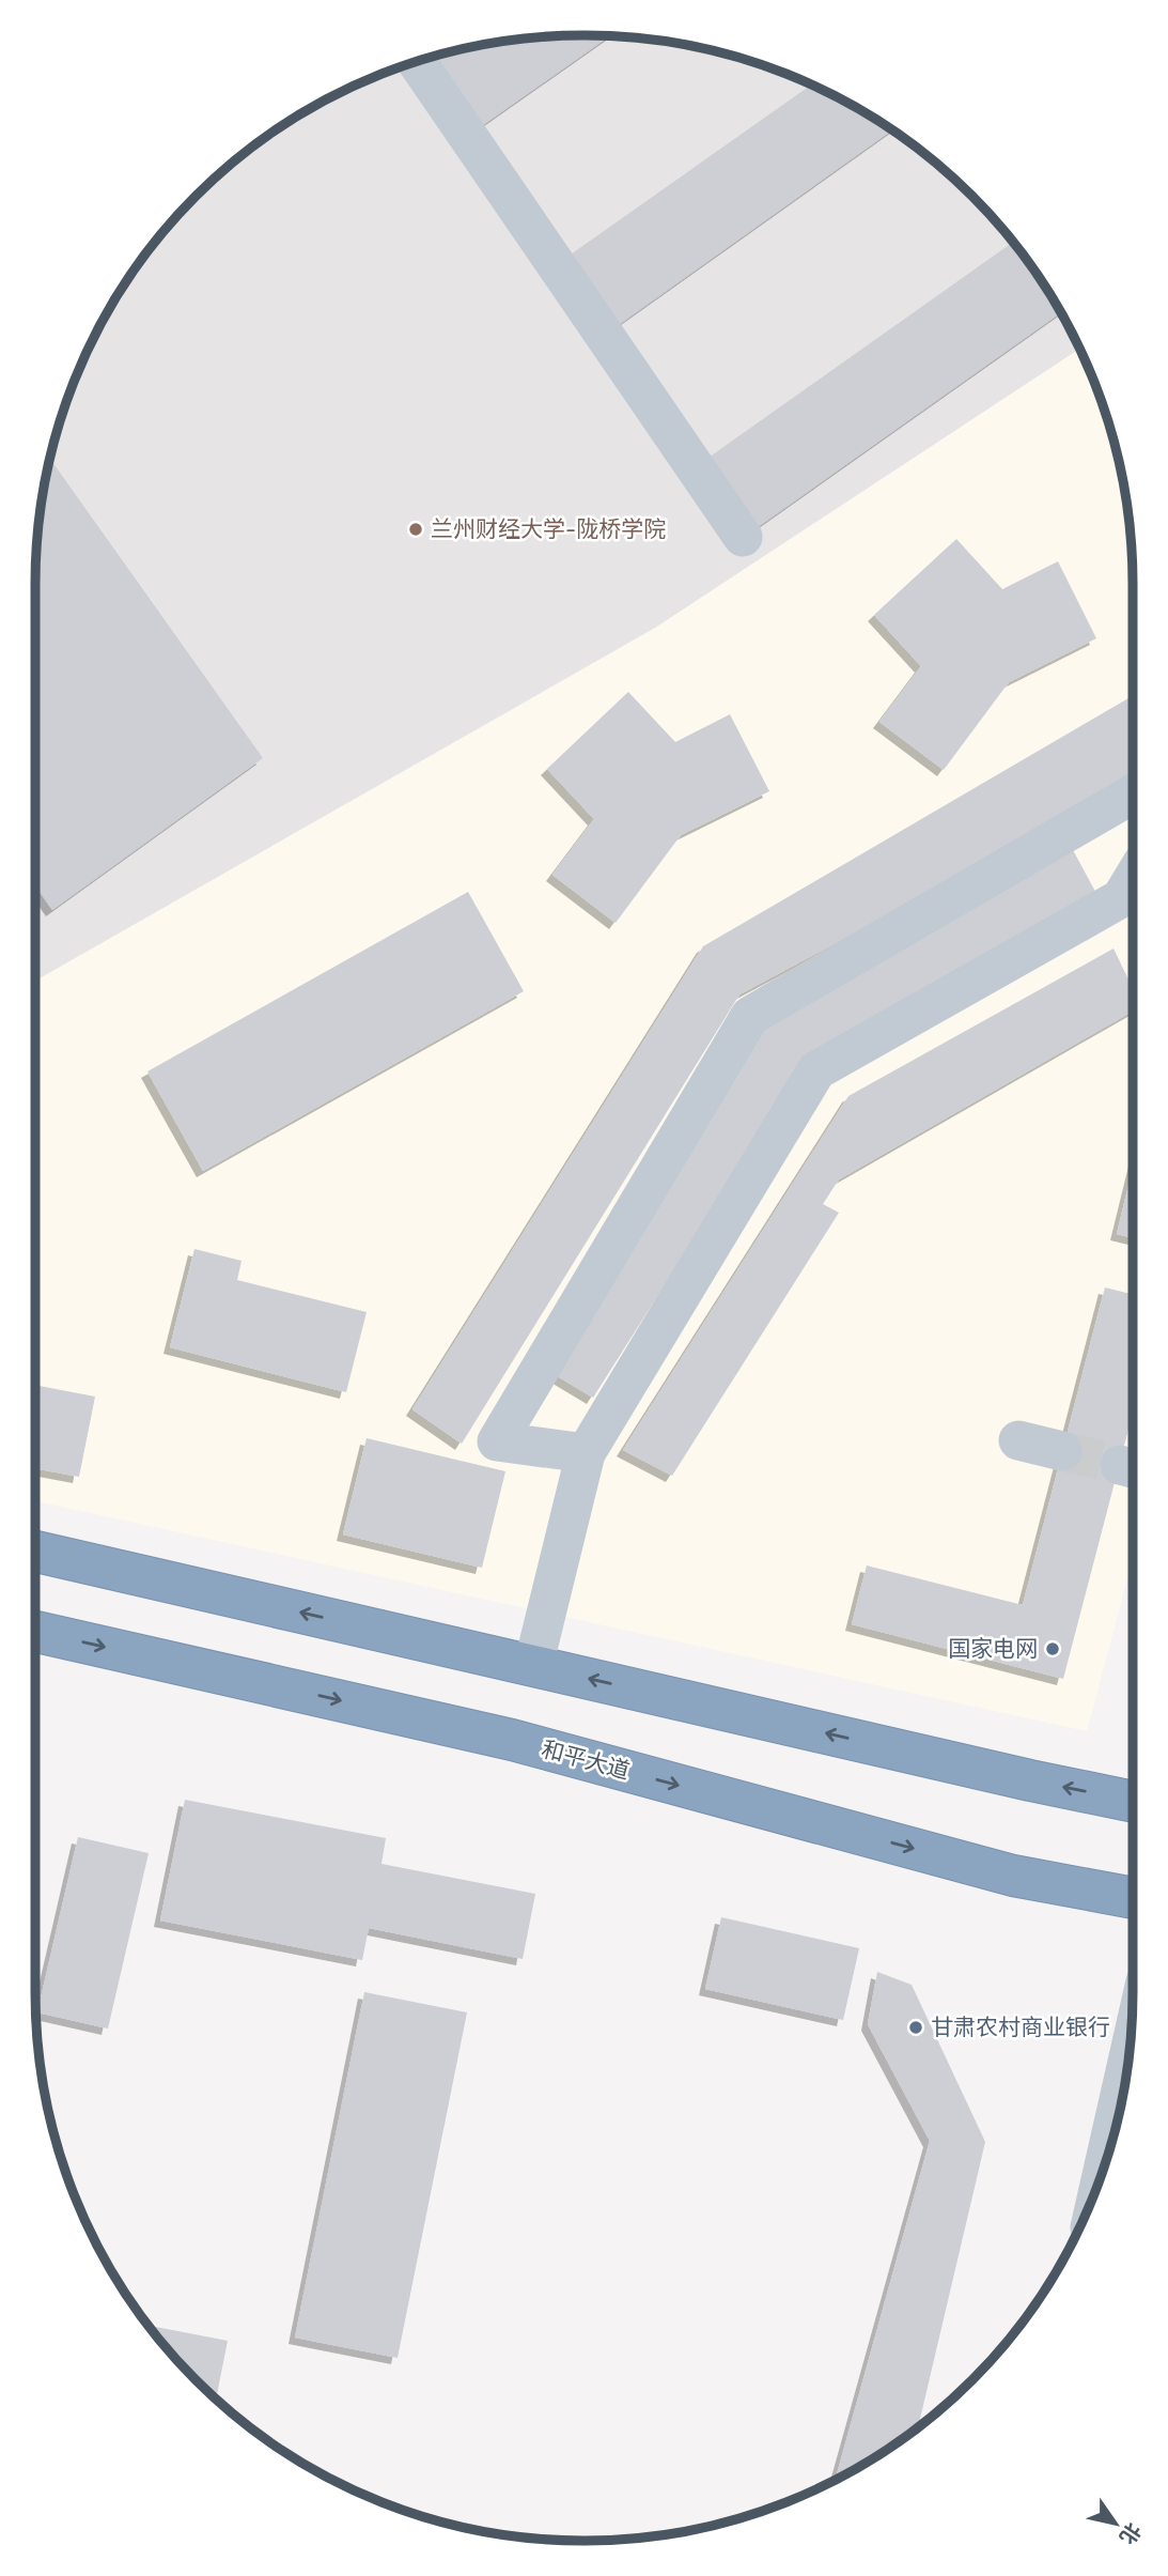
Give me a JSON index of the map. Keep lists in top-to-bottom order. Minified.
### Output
{"streets":{"highway":["和平大道"]},"places":["兰州财经大学-陇桥学院","国家电网","甘肃农村商业银行"],"north":"bottom right"}
